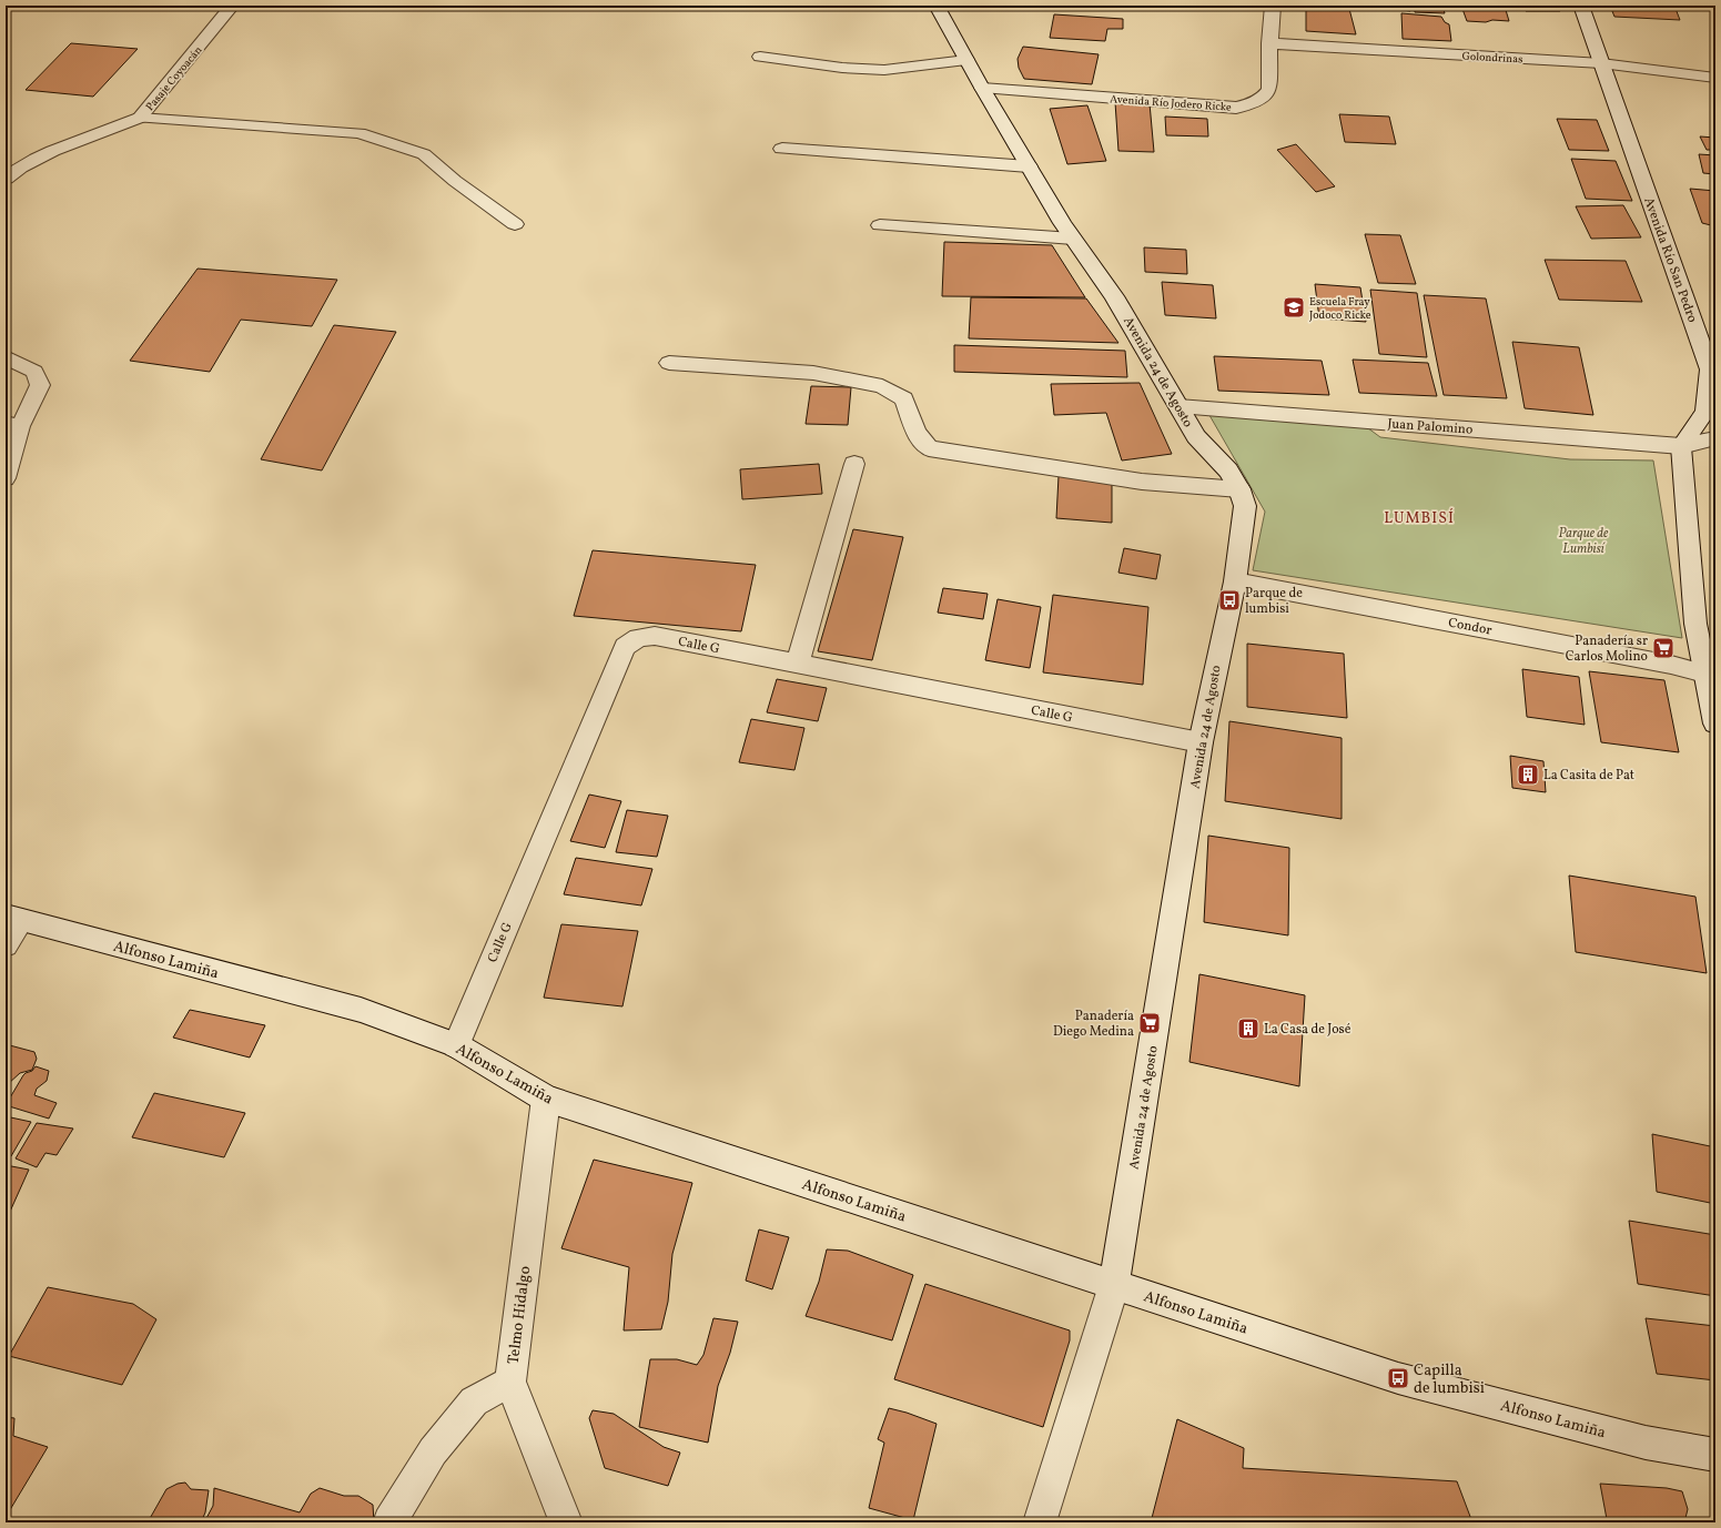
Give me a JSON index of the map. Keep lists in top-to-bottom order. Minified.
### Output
{"streets":{"street":["Golondrinas","Pasaje Coyoacán","Avenida Río Jodero Ricke","Avenida Río San Pedro","Avenida 24 de Agosto","Juan Palomino","Condor","Calle G","Alfonso Lamiña","Telmo Hidalgo"]},"crossings":[["Golondrinas","Avenida Río Jodero Ricke"],["Golondrinas","Avenida Río San Pedro"],["Avenida Río Jodero Ricke","Avenida 24 de Agosto"],["Avenida Río San Pedro","Juan Palomino"],["Avenida 24 de Agosto","Juan Palomino"],["Avenida 24 de Agosto","Condor"],["Avenida 24 de Agosto","Calle G"],["Avenida 24 de Agosto","Alfonso Lamiña"],["Calle G","Alfonso Lamiña"],["Alfonso Lamiña","Telmo Hidalgo"]],"districts":["LUMBISÍ"],"parks":["Parque de Lumbisí"],"places":{"school or university":["Escuela Fray Jodoco Ricke"],"bus stop":["Parque de lumbisi","Capilla de lumbisi"],"supermarket":["Panadería sr Carlos Molino","Panadería Diego Medina"],"building":["La Casita de Pat","La Casa de José"]}}
